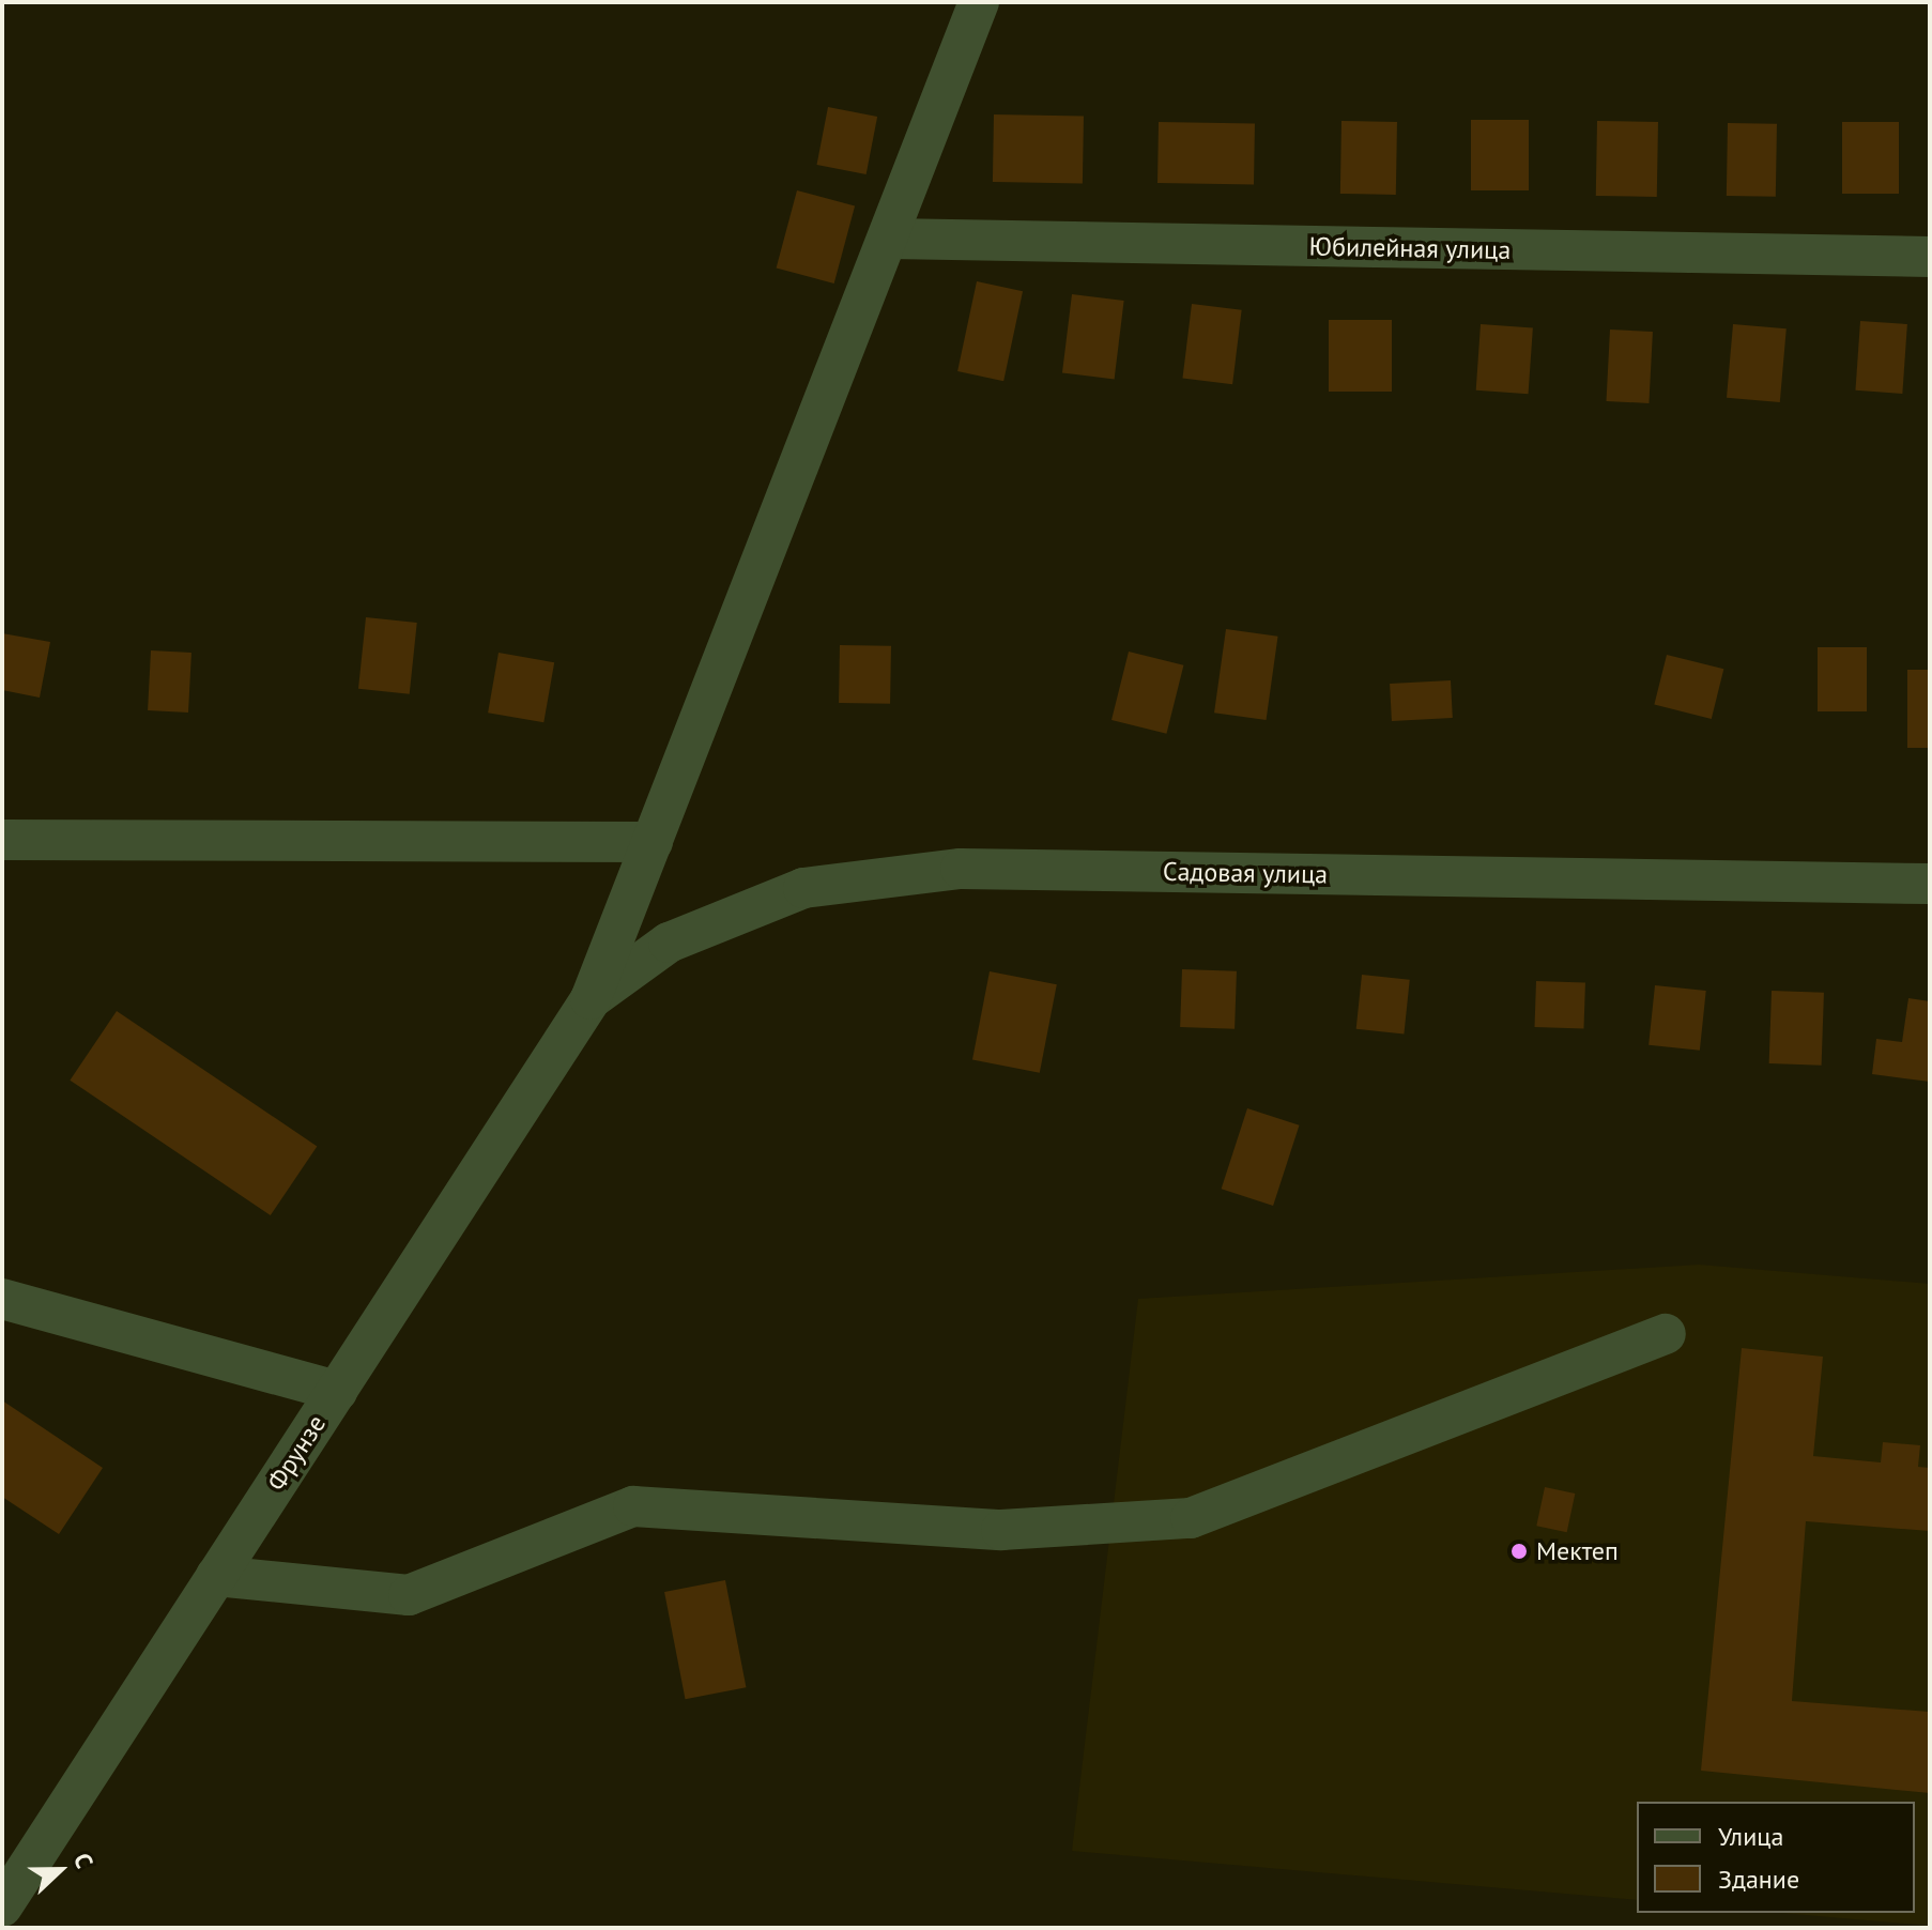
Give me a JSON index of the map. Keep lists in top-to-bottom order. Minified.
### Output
{"streets":{"street":["Юбилейная улица","Садовая улица","Фрунзе"]},"crossings":[["Садовая улица","Фрунзе"]],"places":["Мектеп"],"legend":["Улица","Здание"],"north":"right"}
